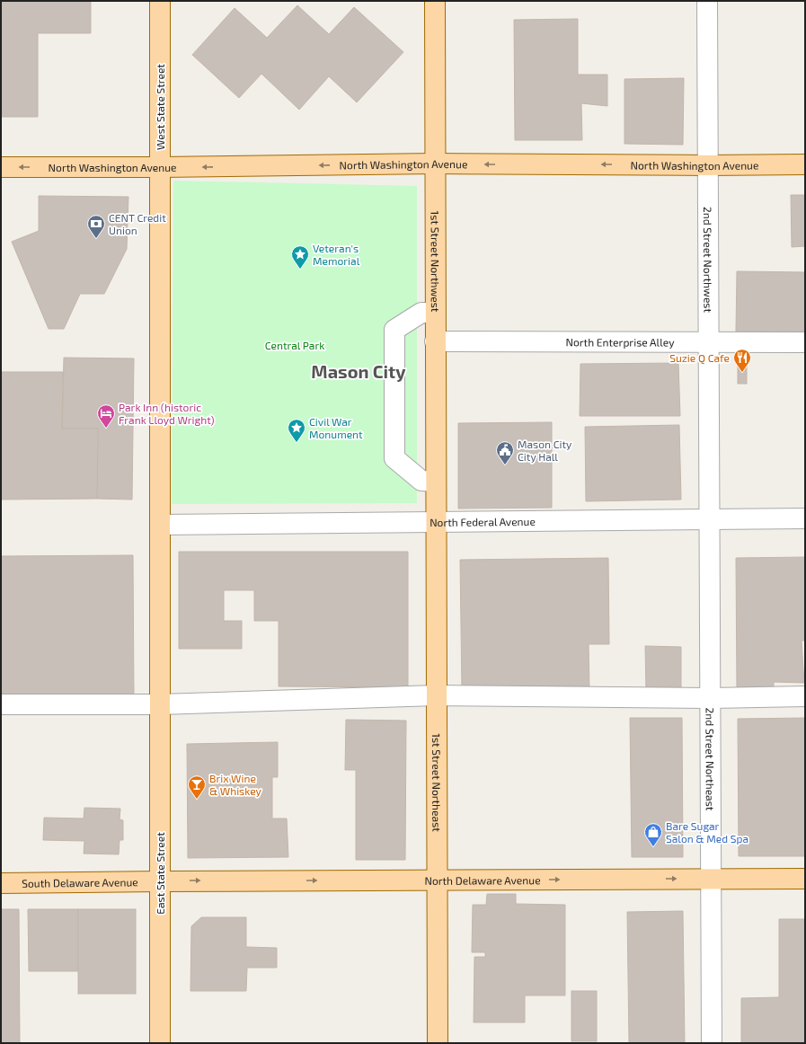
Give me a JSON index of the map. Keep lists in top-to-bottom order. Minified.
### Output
{"streets":{"main road":["West State Street","North Washington Avenue","1st Street Northwest","1st Street Northeast","East State Street","North Delaware Avenue","South Delaware Avenue"],"street":["2nd Street Northwest","North Enterprise Alley","North Federal Avenue","2nd Street Northeast"]},"crossings":[["West State Street","North Washington Avenue"],["West State Street","North Federal Avenue"],["West State Street","East State Street"],["North Washington Avenue","2nd Street Northwest"],["North Washington Avenue","1st Street Northwest"],["2nd Street Northwest","North Enterprise Alley"],["2nd Street Northwest","North Federal Avenue"],["2nd Street Northwest","2nd Street Northeast"],["1st Street Northwest","North Enterprise Alley"],["1st Street Northwest","North Federal Avenue"],["1st Street Northwest","1st Street Northeast"],["North Federal Avenue","2nd Street Northeast"],["North Federal Avenue","1st Street Northeast"],["North Federal Avenue","East State Street"],["2nd Street Northeast","North Delaware Avenue"],["1st Street Northeast","North Delaware Avenue"],["East State Street","North Delaware Avenue"],["East State Street","South Delaware Avenue"],["North Delaware Avenue","South Delaware Avenue"]],"one_way":["North Washington Avenue","North Delaware Avenue"],"districts":["Mason City"],"parks":["Central Park"],"places":{"bank":["CENT Credit Union"],"place":["Veteran's Memorial","Civil War Monument"],"restaurant":["Suzie Q Cafe"],"hotel":["Park Inn (historic Frank Lloyd Wright)"],"public building":["Mason City City Hall"],"bar":["Brix Wine & Whiskey"],"shop":["Bare Sugar Salon & Med Spa"]}}
